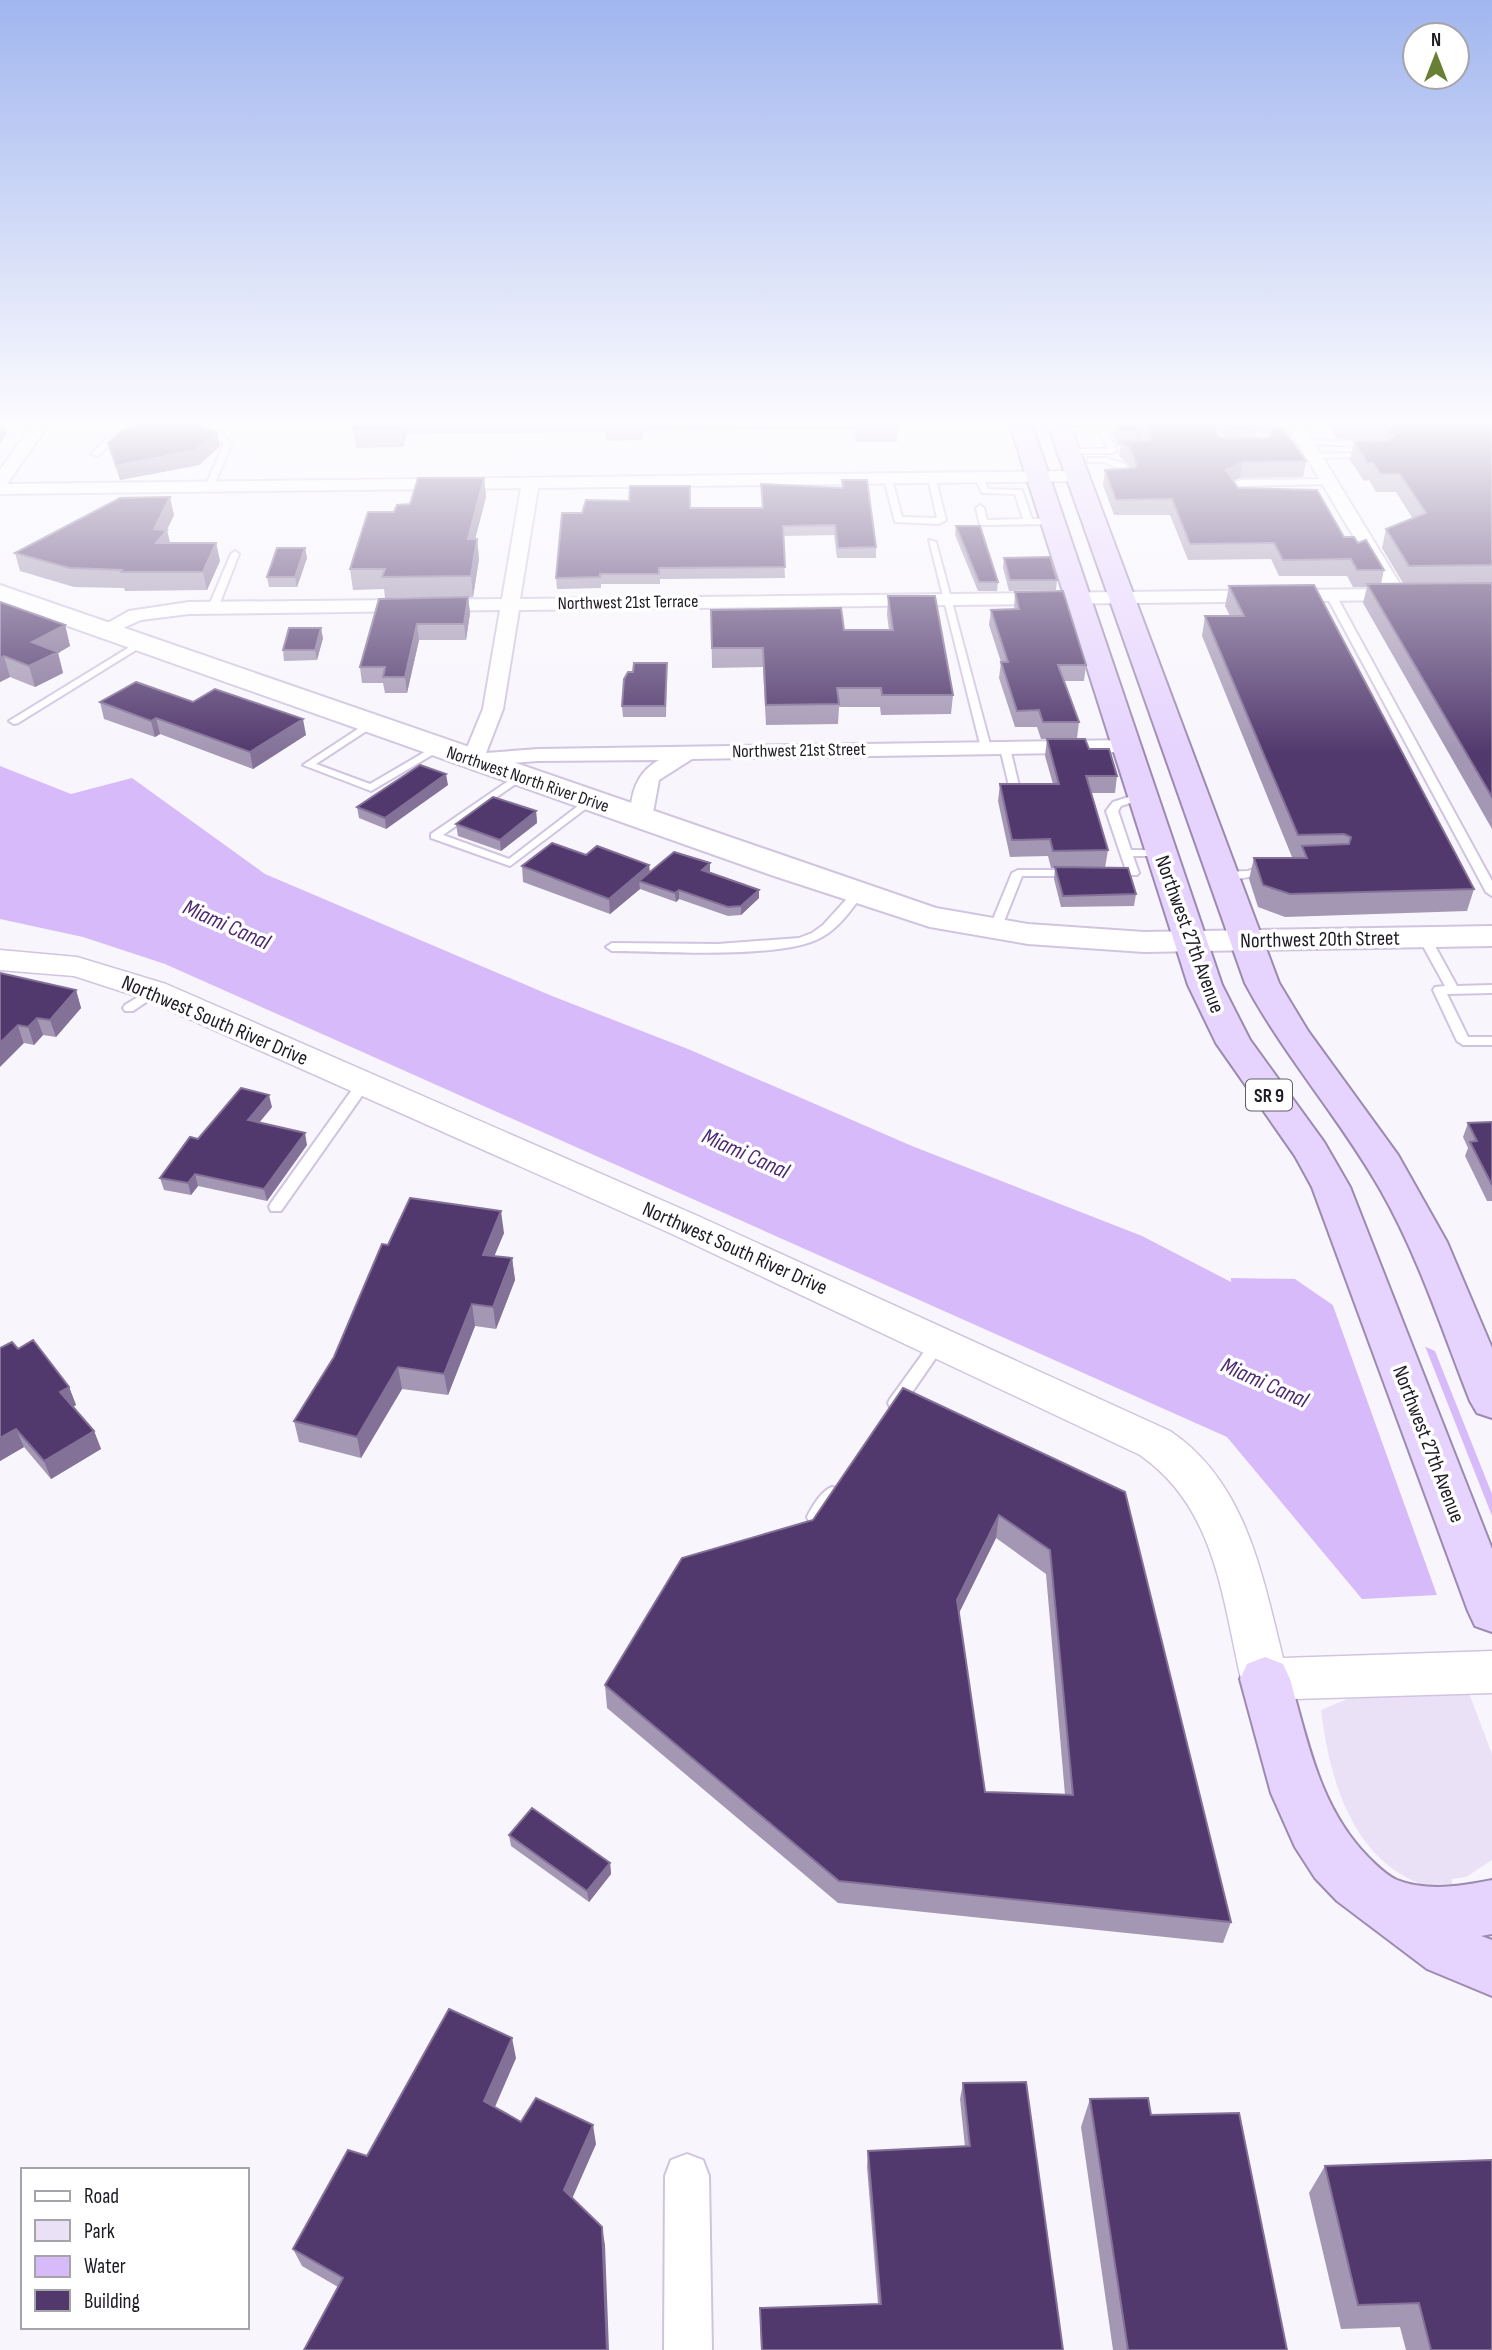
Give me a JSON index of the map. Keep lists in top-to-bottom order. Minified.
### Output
{"streets":{"highway":["Northwest 27th Avenue","SR 9"],"main road":["Northwest North River Drive","Northwest 20th Street"],"street":["Northwest 21st Terrace","Northwest 21st Street","Northwest South River Drive"]},"crossings":[["Northwest 21st Terrace","Northwest North River Drive"],["Northwest 21st Terrace","Northwest 27th Avenue"],["Northwest 21st Terrace","SR 9"],["Northwest 21st Street","Northwest North River Drive"],["Northwest 21st Street","Northwest 27th Avenue"],["Northwest North River Drive","Northwest 20th Street"],["Northwest 27th Avenue","Northwest 20th Street"],["Northwest 20th Street","SR 9"]],"water":["Miami Canal"],"legend":["Road","Park","Water","Building"],"north":"top"}
